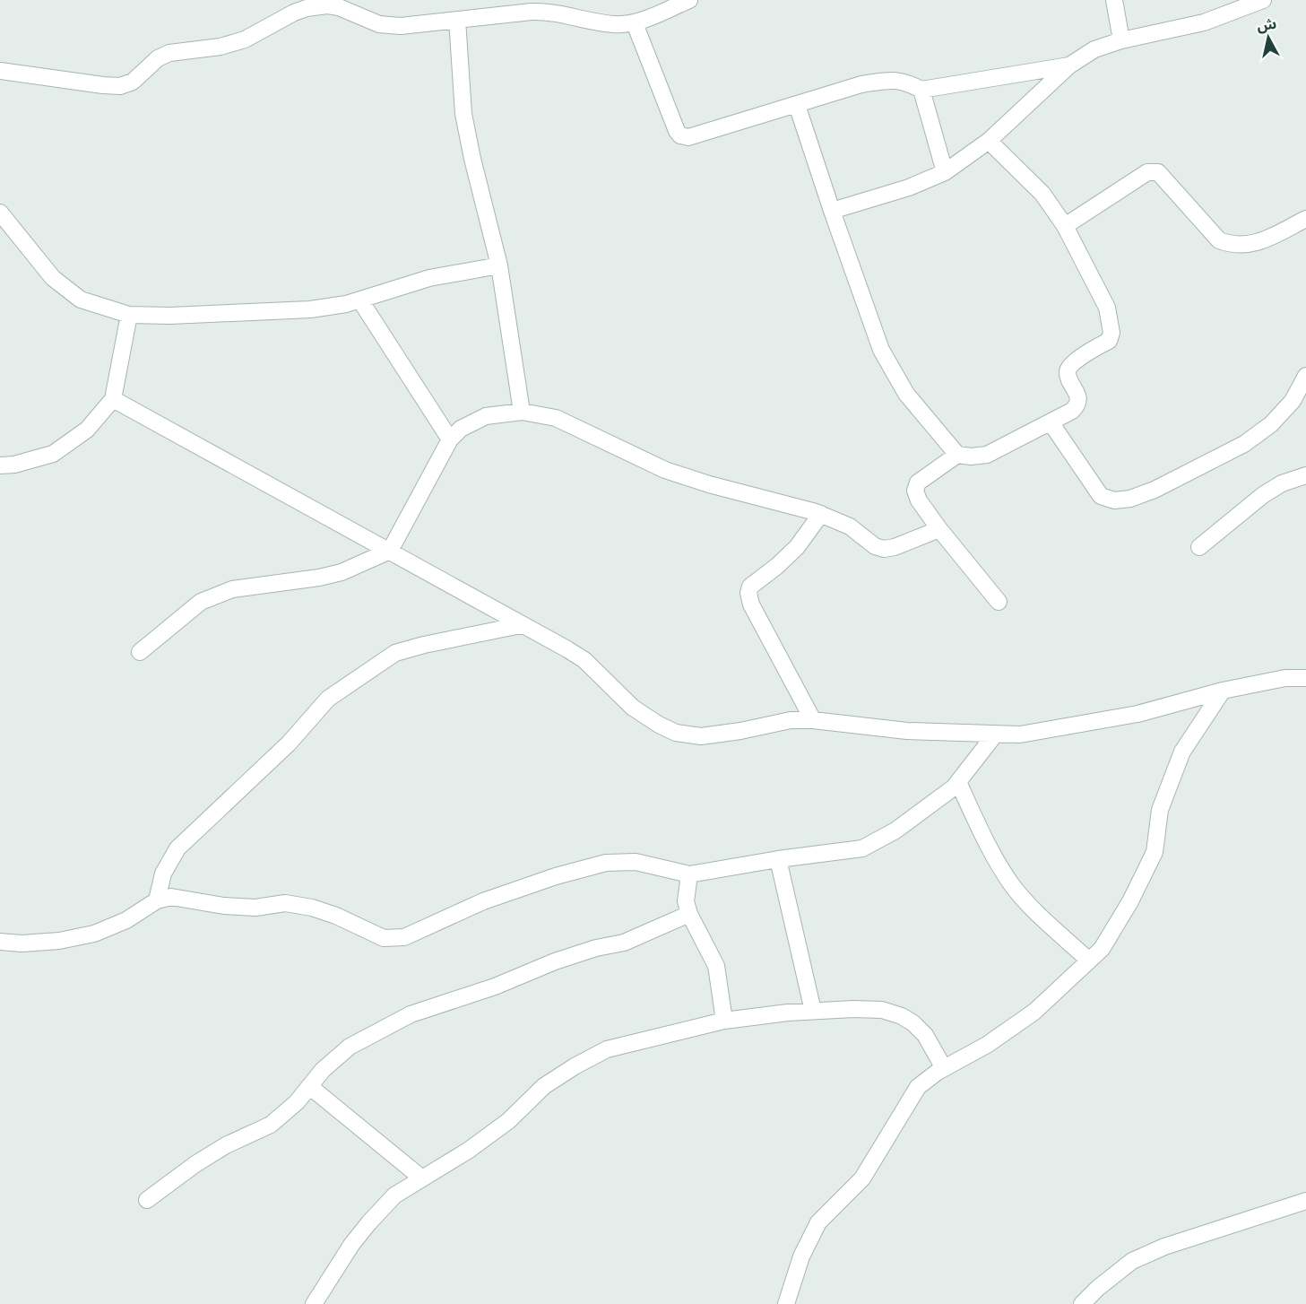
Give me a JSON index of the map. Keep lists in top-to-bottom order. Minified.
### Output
{"north":"top"}
